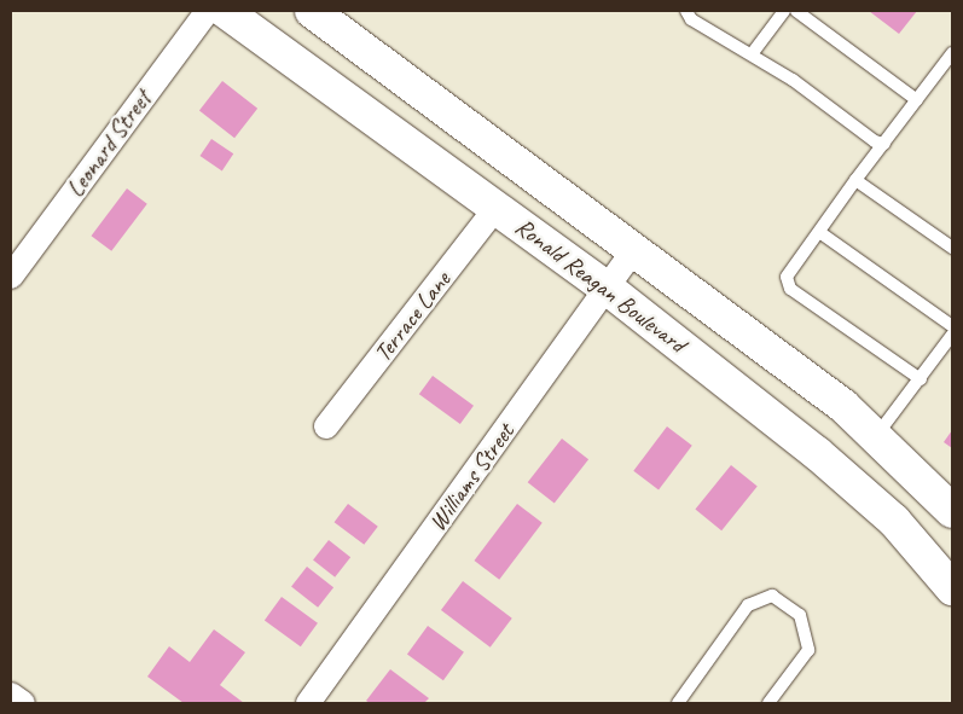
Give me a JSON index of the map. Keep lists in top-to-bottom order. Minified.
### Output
{"streets":{"main road":["Ronald Reagan Boulevard"],"street":["Leonard Street","Terrace Lane","Williams Street"]},"crossings":[["Ronald Reagan Boulevard","Terrace Lane"],["Ronald Reagan Boulevard","Williams Street"]]}
